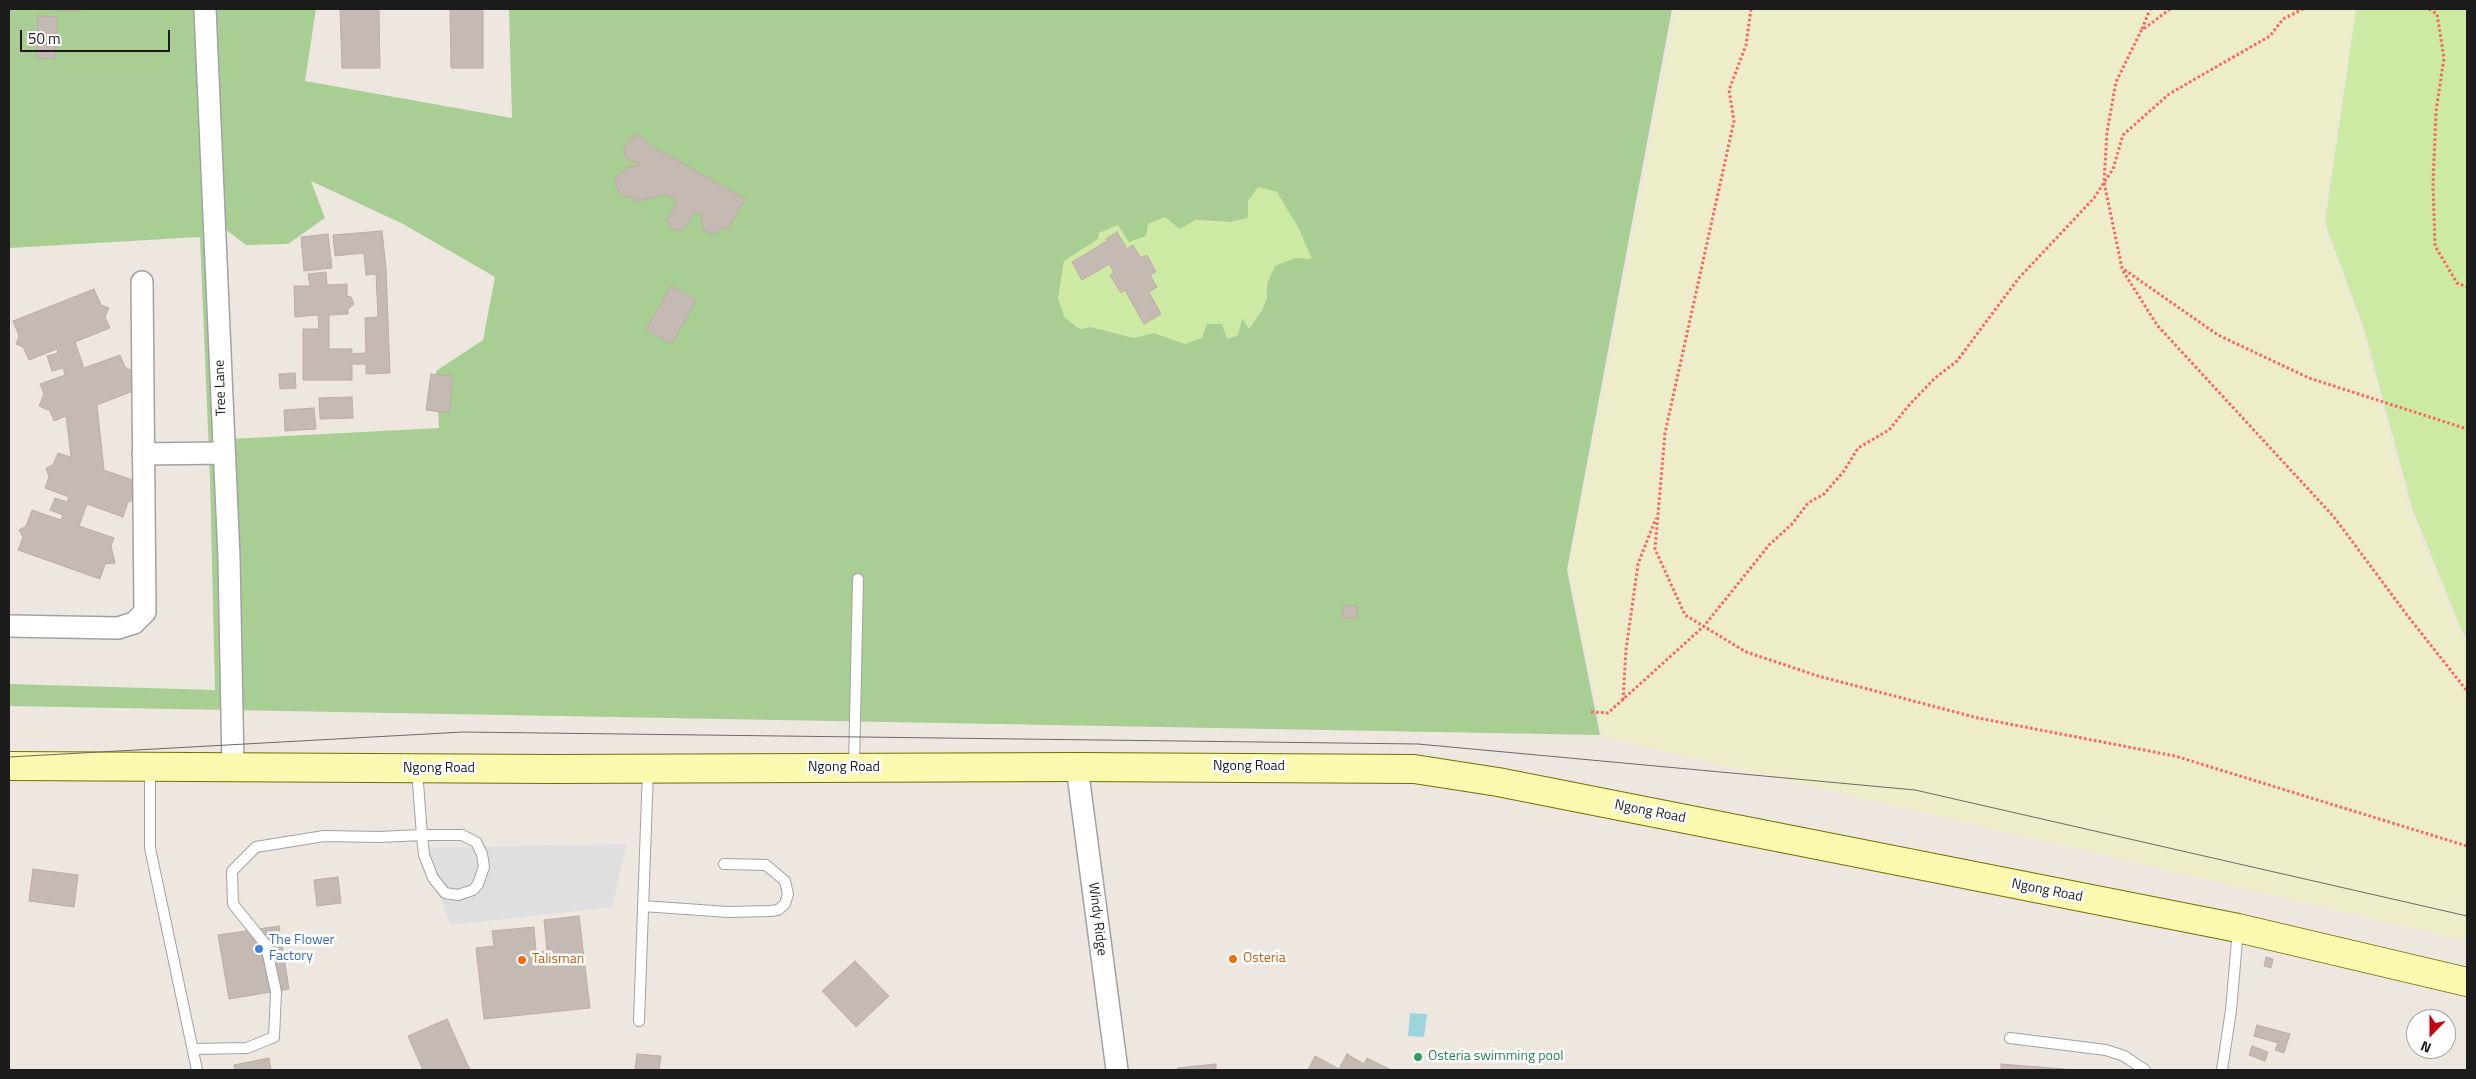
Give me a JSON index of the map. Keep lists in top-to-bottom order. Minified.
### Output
{"streets":{"main road":["Ngong Road"],"street":["Tree Lane","Windy Ridge"]},"crossings":[["Tree Lane","Ngong Road"],["Ngong Road","Windy Ridge"]],"places":["The Flower Factory","Osteria","Talisman","Osteria swimming pool"],"scale_bar":"50 m","north":"bottom"}
